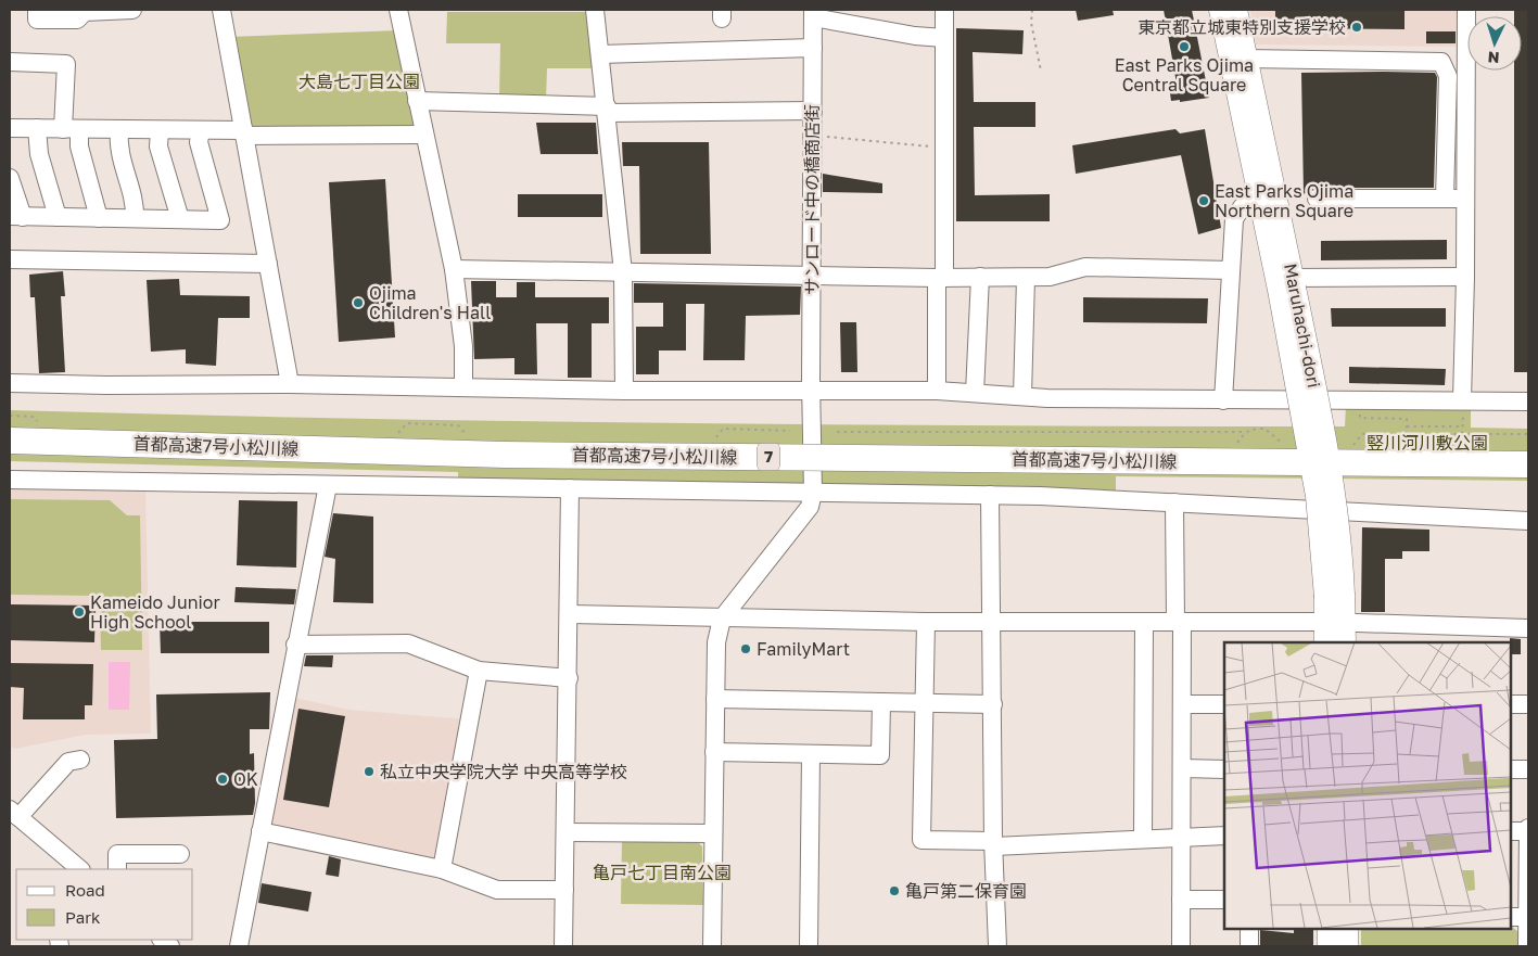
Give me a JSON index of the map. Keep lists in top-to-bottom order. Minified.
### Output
{"streets":{"highway":["首都高速7号小松川線","7"],"main road":["Maruhachi-dori"],"street":["サンロード中の橋商店街"]},"parks":["大島七丁目公園","竪川河川敷公園","亀戸七丁目南公園"],"places":["東京都立城東特別支援学校","East Parks Ojima Central Square","East Parks Ojima Northern Square","Ojima Children's Hall","Kameido Junior High School","FamilyMart","私立中央学院大学 中央高等学校","OK","亀戸第二保育園"],"legend":["Road","Park"],"north":"bottom"}
